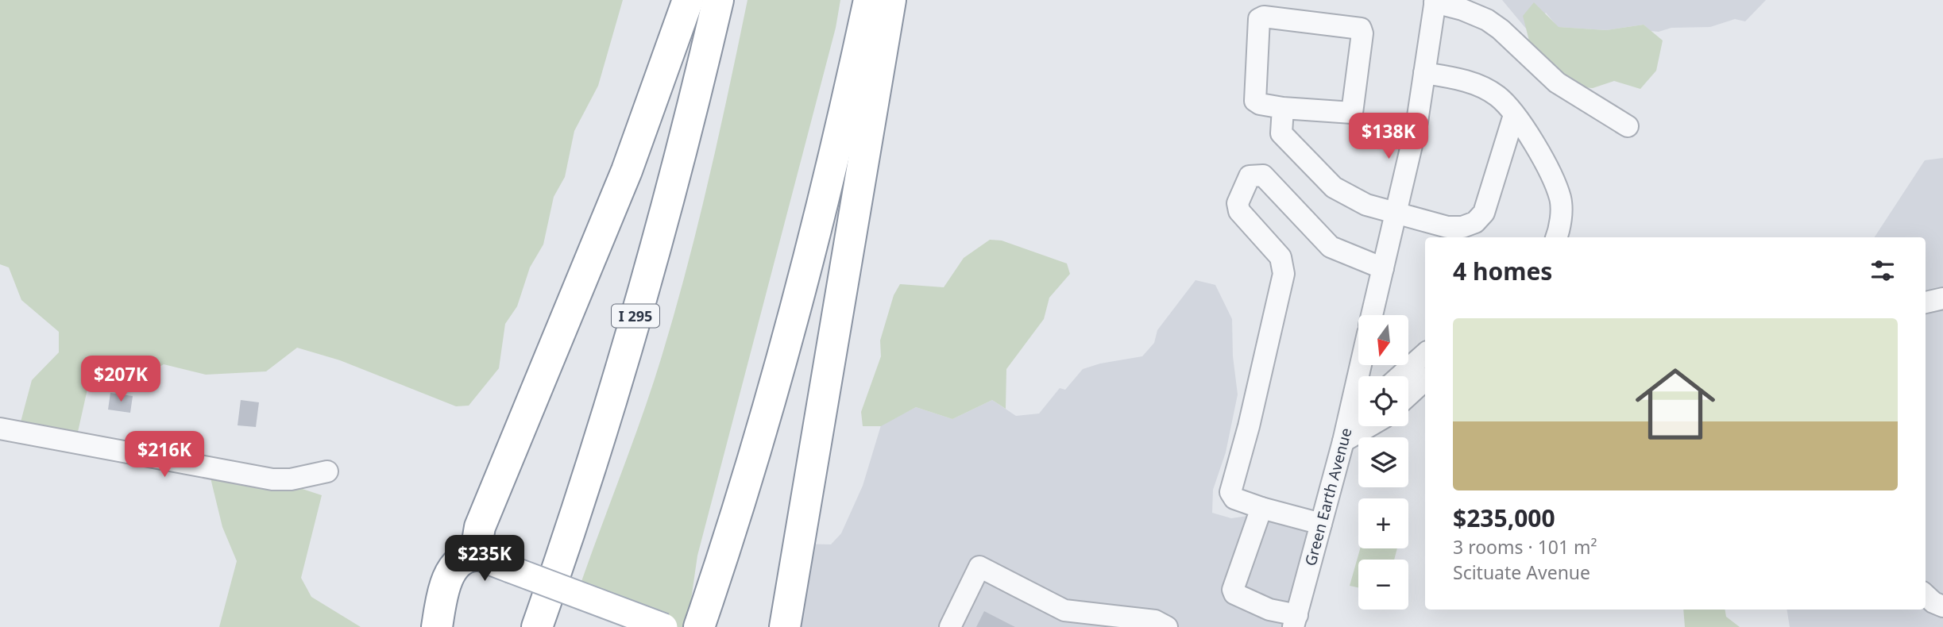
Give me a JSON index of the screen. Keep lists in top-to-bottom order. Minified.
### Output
{"streets":{"highway":["I 295"],"street":["Green Earth Avenue"]},"north":"bottom","page":{"price":["$138K","$207K","$216K","$235K"],"heading":"4 homes","list":[{"name":"$235,000","note":"3 rooms · 101 m² · Scituate Avenue"}],"map_buttons":["+","−"]}}
